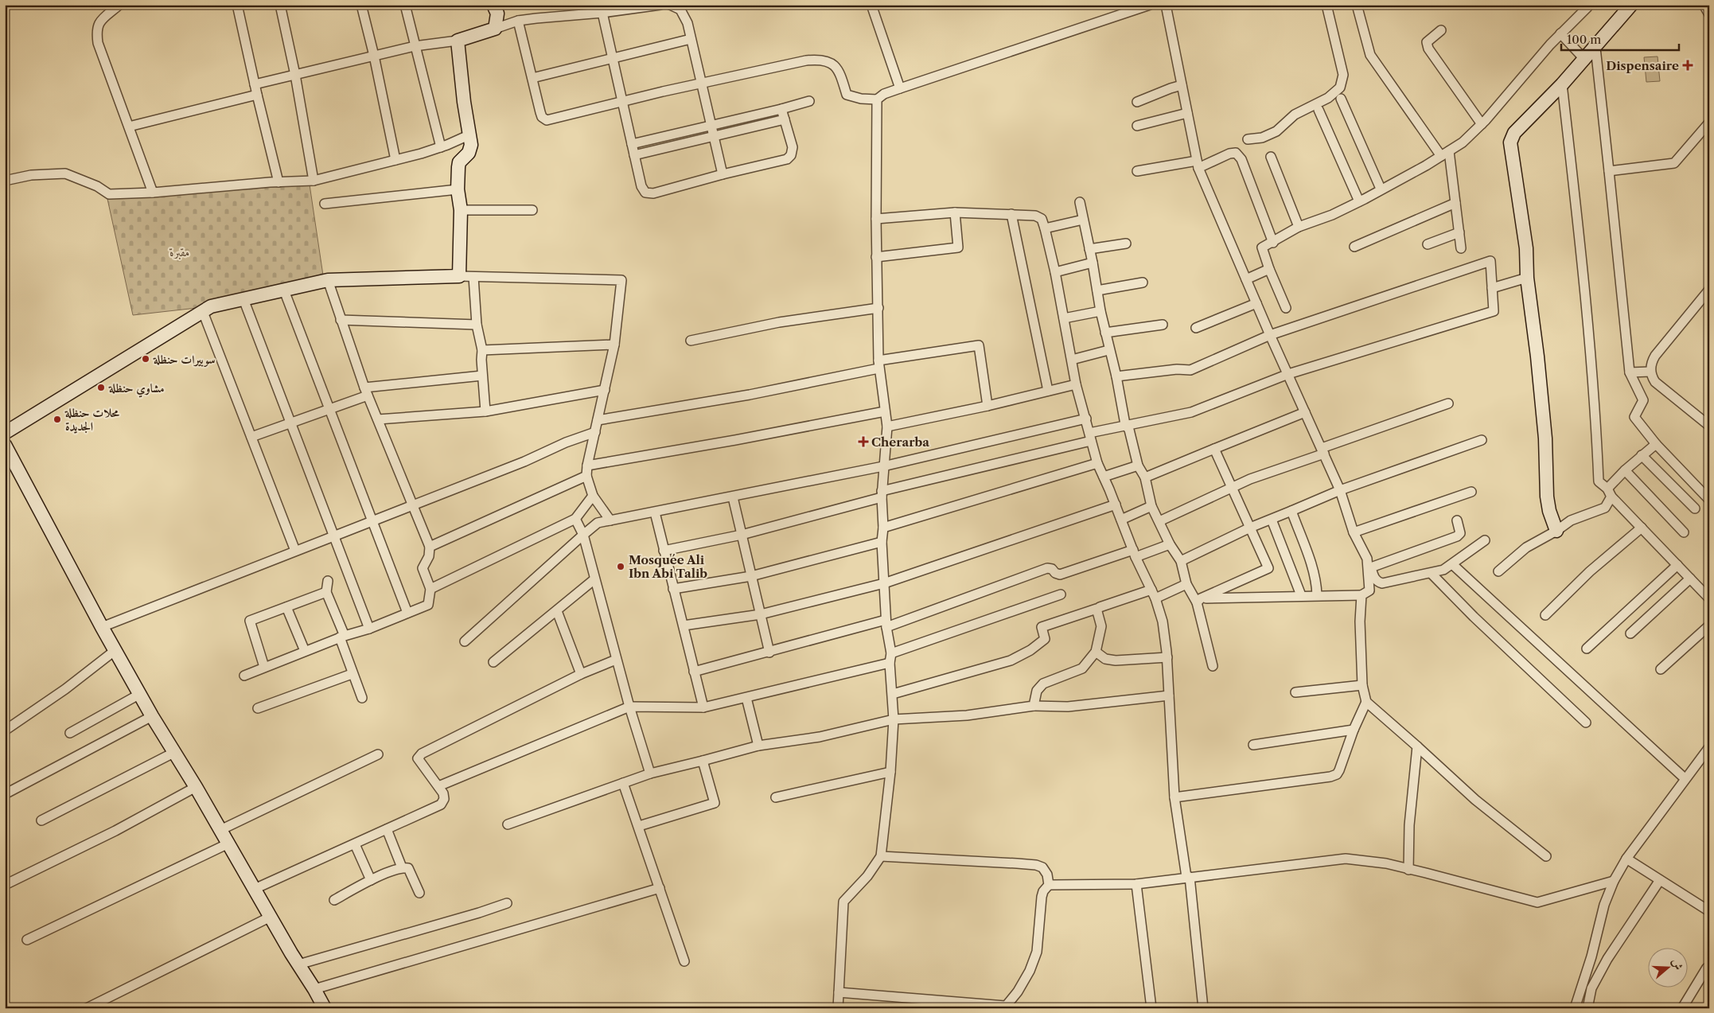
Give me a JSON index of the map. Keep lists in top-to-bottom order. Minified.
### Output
{"parks":["مقبرة"],"places":{"health":["Dispensaire","Cherarba"],"other":["سوبيرات حنظلة","مشاوي حنظلة","محلات حنظلة الجديدة","Mosquée Ali Ibn Abi Talib"]},"scale_bar":"100 m","north":"right"}
